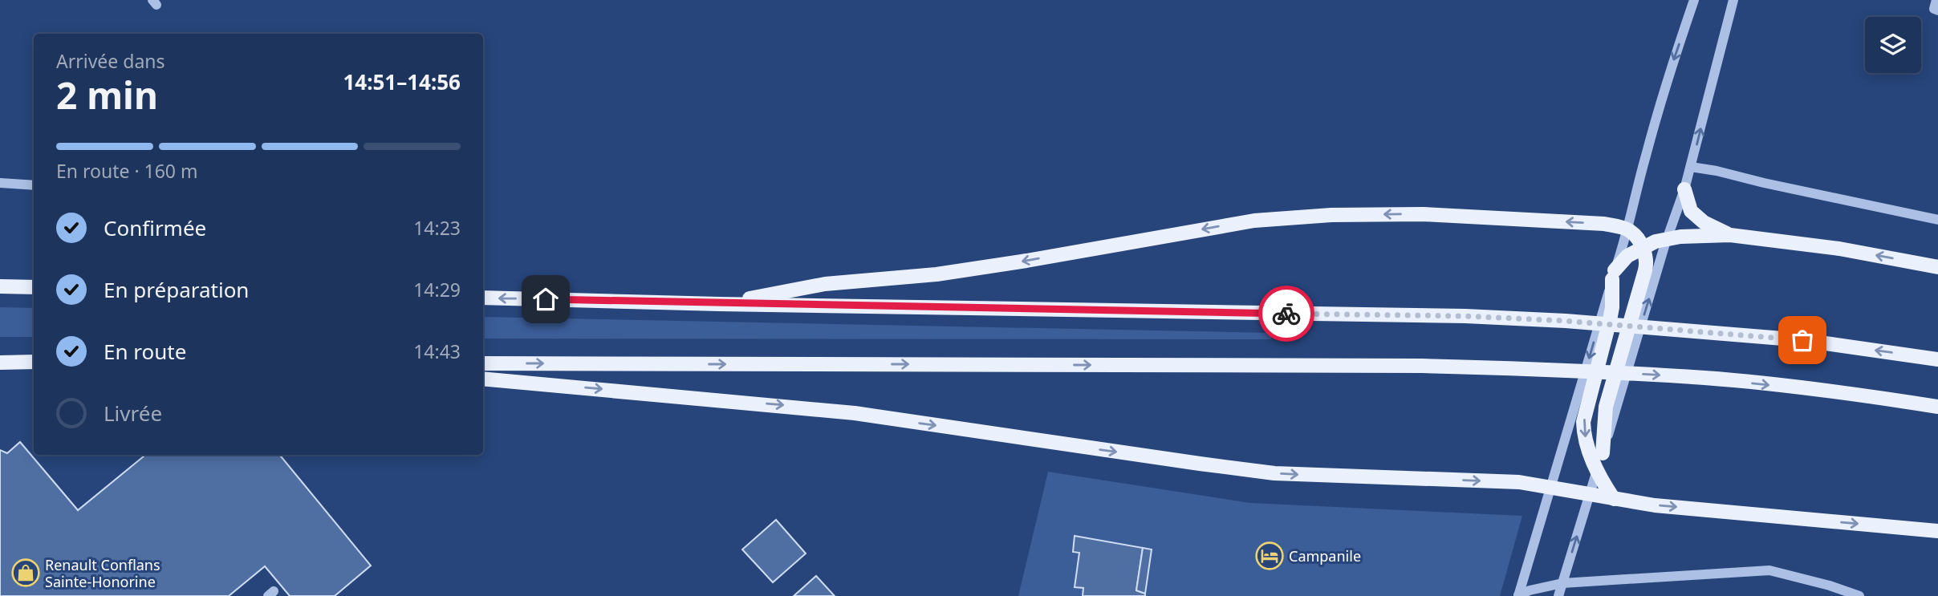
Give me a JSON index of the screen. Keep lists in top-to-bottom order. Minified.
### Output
{"places":{"hotel":["Campanile"],"shop":["Renault Conflans Sainte-Honorine"]},"page":{"heading":["2 min","Arrivée dans","14:51–14:56"],"bar":"En route · 160 m","list":[["Confirmée","14:23"],["En préparation","14:29"],["En route","14:43"],"Livrée"]}}
